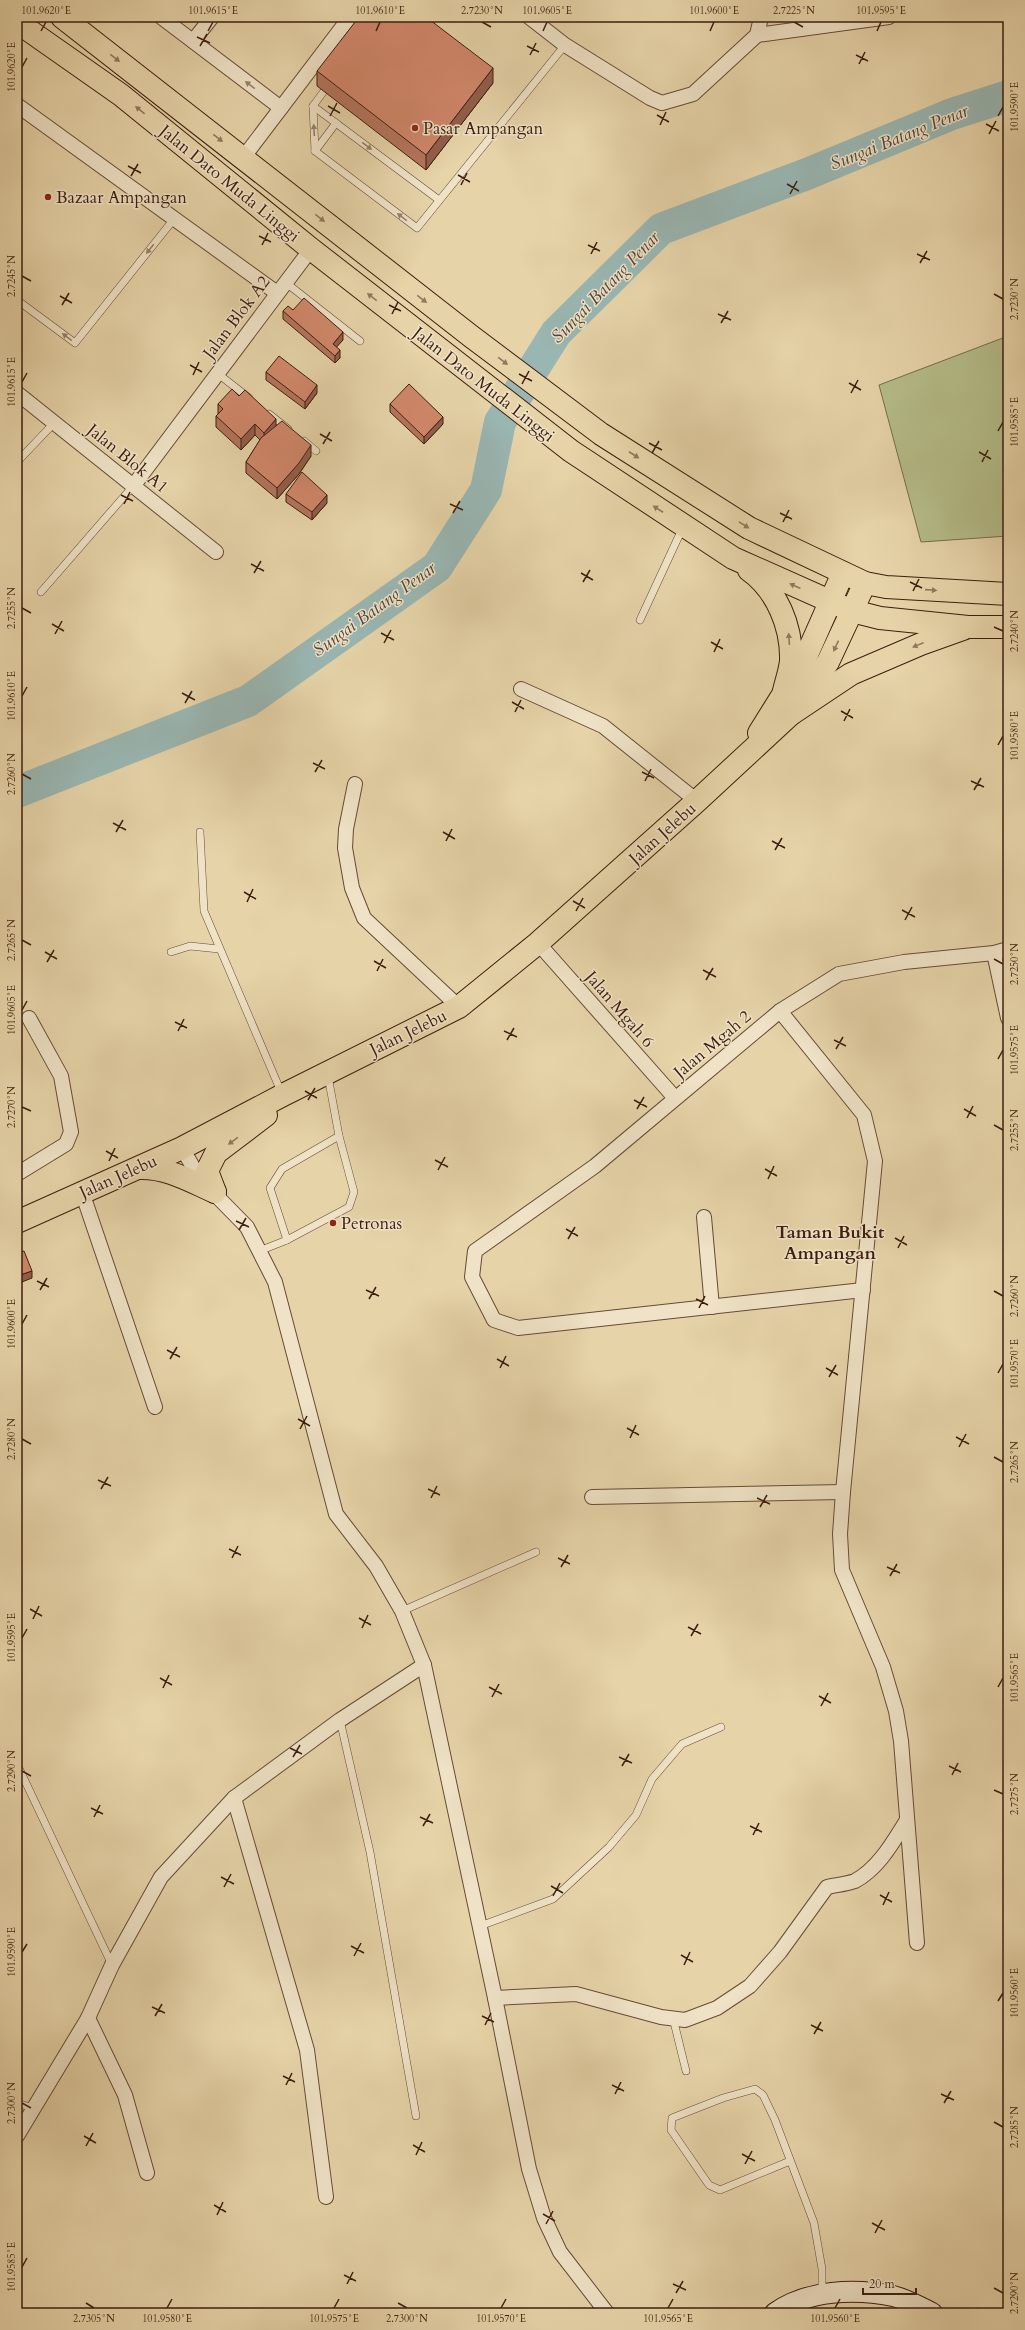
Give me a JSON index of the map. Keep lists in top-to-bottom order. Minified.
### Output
{"streets":{"main road":["Jalan Dato Muda Linggi","Jalan Jelebu"],"street":["Jalan Blok A2","Jalan Blok A1","Jalan Mgah 6","Jalan Mgah 2"]},"crossings":[["Jalan Dato Muda Linggi","Jalan Blok A2"],["Jalan Dato Muda Linggi","Jalan Jelebu"],["Jalan Blok A2","Jalan Blok A1"],["Jalan Jelebu","Jalan Mgah 6"],["Jalan Mgah 6","Jalan Mgah 2"]],"districts":["Taman Bukit Ampangan"],"water":["Sungai Batang Penar"],"places":["Pasar Ampangan","Bazaar Ampangan","Petronas"],"scale_bar":"20 m","coordinates":["101.9620°E","101.9615°E","101.9610°E","2.7230°N","101.9605°E","101.9600°E","2.7225°N","101.9595°E","101.9590°E","2.7245°N","101.9585°E","2.7255°N","2.7240°N","101.9580°E","2.7260°N","2.7265°N","2.7250°N","101.9575°E","2.7270°N","101.9570°E","2.7280°N","101.9565°E","2.7290°N","2.7275°N","101.9560°E","2.7300°N","2.7285°N","2.7305°N"]}
